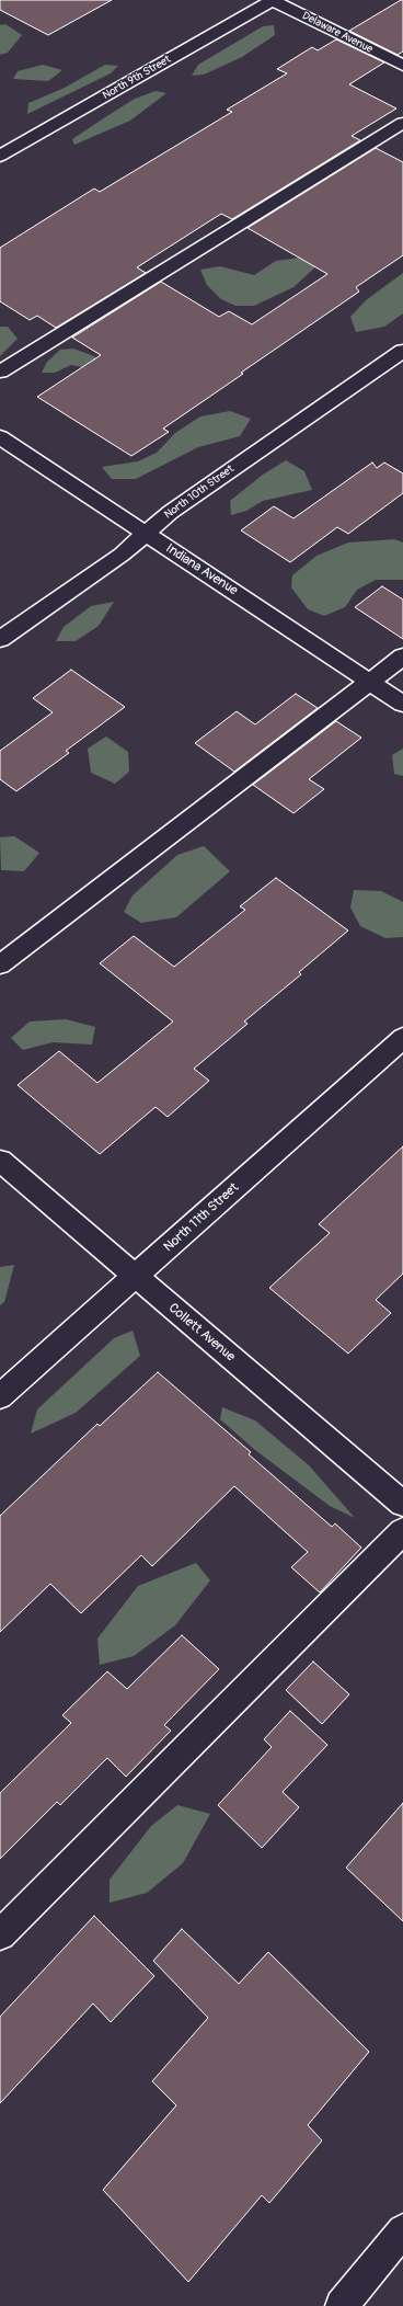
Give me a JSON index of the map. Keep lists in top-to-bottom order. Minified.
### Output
{"streets":{"street":["Delaware Avenue","North 9th Street","North 10th Street","Indiana Avenue","North 11th Street","Collett Avenue"]},"crossings":[["Delaware Avenue","North 9th Street"],["North 10th Street","Indiana Avenue"],["North 11th Street","Collett Avenue"]]}
